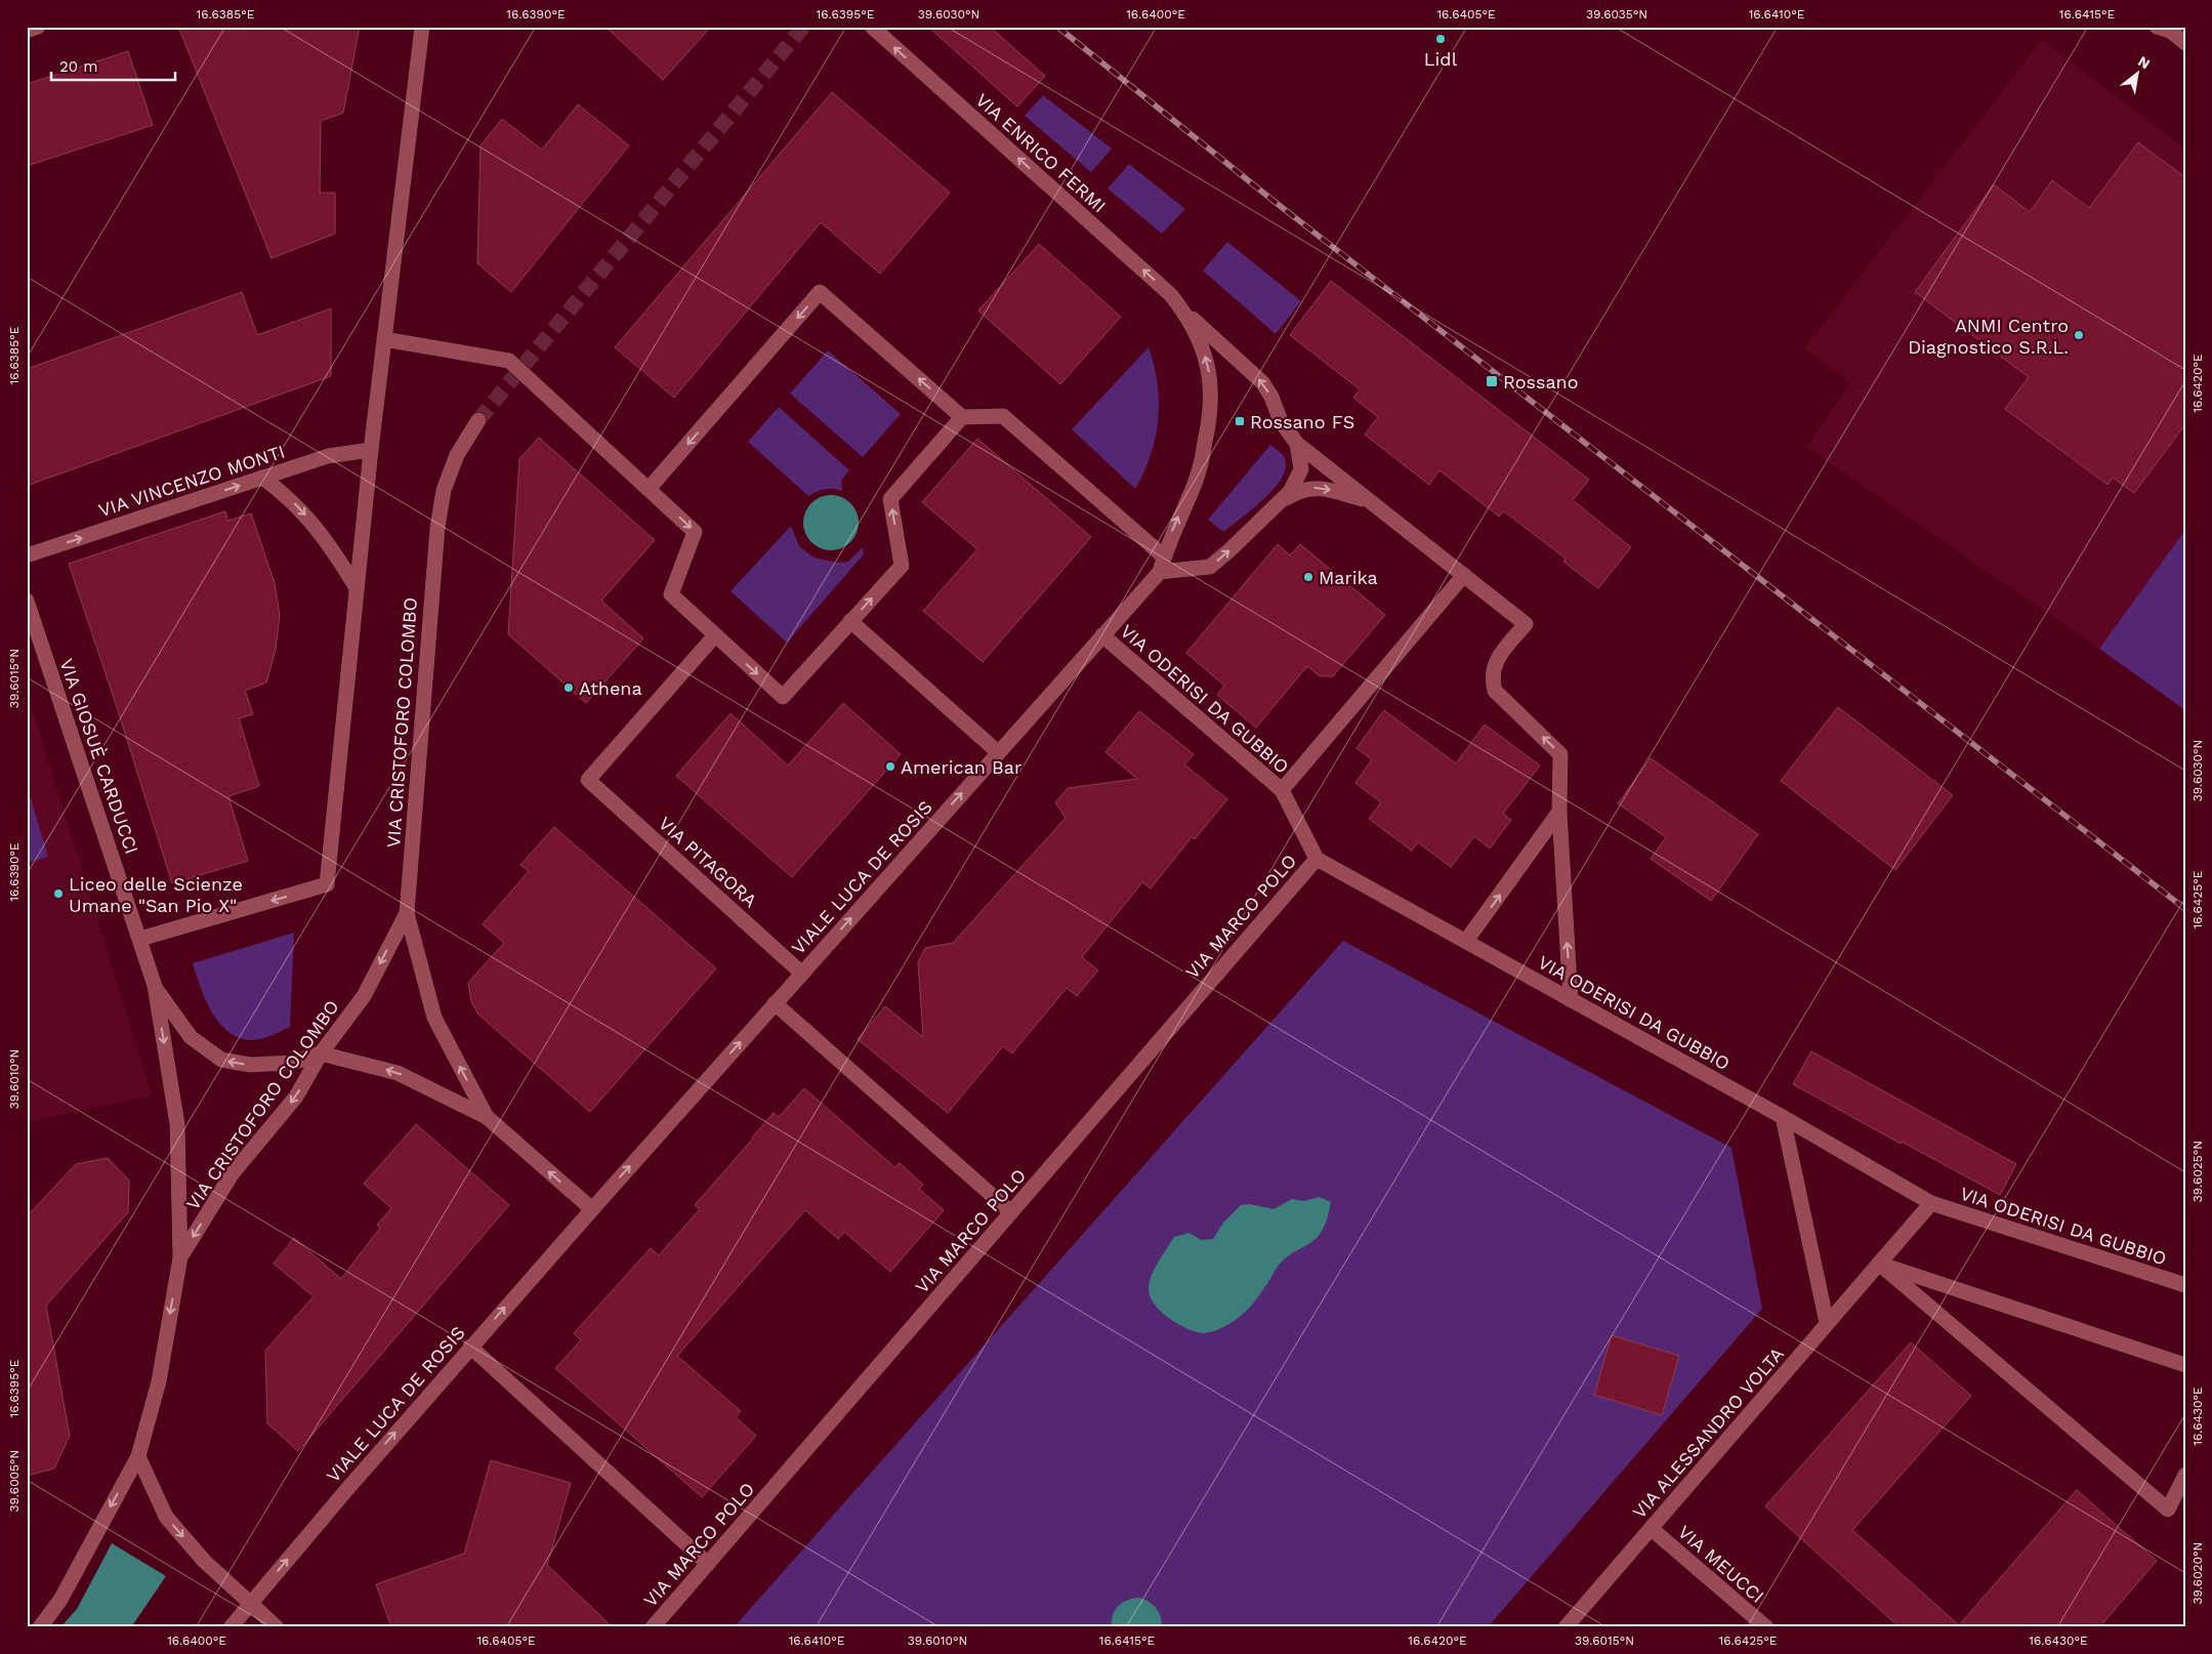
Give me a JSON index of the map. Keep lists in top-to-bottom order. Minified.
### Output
{"streets":{"street":["VIA ENRICO FERMI","VIA VINCENZO MONTI","VIA ODERISI DA GUBBIO","VIA CRISTOFORO COLOMBO","VIA GIOSUÈ CARDUCCI","VIA PITAGORA","VIALE LUCA DE ROSIS","VIA MARCO POLO","VIA ALESSANDRO VOLTA","VIA MEUCCI"]},"crossings":[["VIA ENRICO FERMI","VIALE LUCA DE ROSIS"],["VIA ODERISI DA GUBBIO","VIALE LUCA DE ROSIS"],["VIA ODERISI DA GUBBIO","VIA MARCO POLO"],["VIA ODERISI DA GUBBIO","VIA ALESSANDRO VOLTA"],["VIA CRISTOFORO COLOMBO","VIA GIOSUÈ CARDUCCI"],["VIA PITAGORA","VIALE LUCA DE ROSIS"],["VIA ALESSANDRO VOLTA","VIA MEUCCI"]],"one_way":["VIA ENRICO FERMI","VIA VINCENZO MONTI","VIA CRISTOFORO COLOMBO","VIA GIOSUÈ CARDUCCI","VIALE LUCA DE ROSIS"],"places":{"other":["Lidl","ANMI Centro Diagnostico S.R.L.","Marika","Athena","American Bar","Liceo delle Scienze Umane \"San Pio X\""],"transit":["Rossano","Rossano FS"]},"scale_bar":"20 m","north":"top right","coordinates":["16.6385°E","16.6390°E","16.6395°E","39.6030°N","16.6400°E","16.6405°E","39.6035°N","16.6410°E","16.6415°E","16.6420°E","39.6015°N","16.6425°E","39.6010°N","39.6025°N","16.6430°E","39.6005°N","39.6020°N"]}
